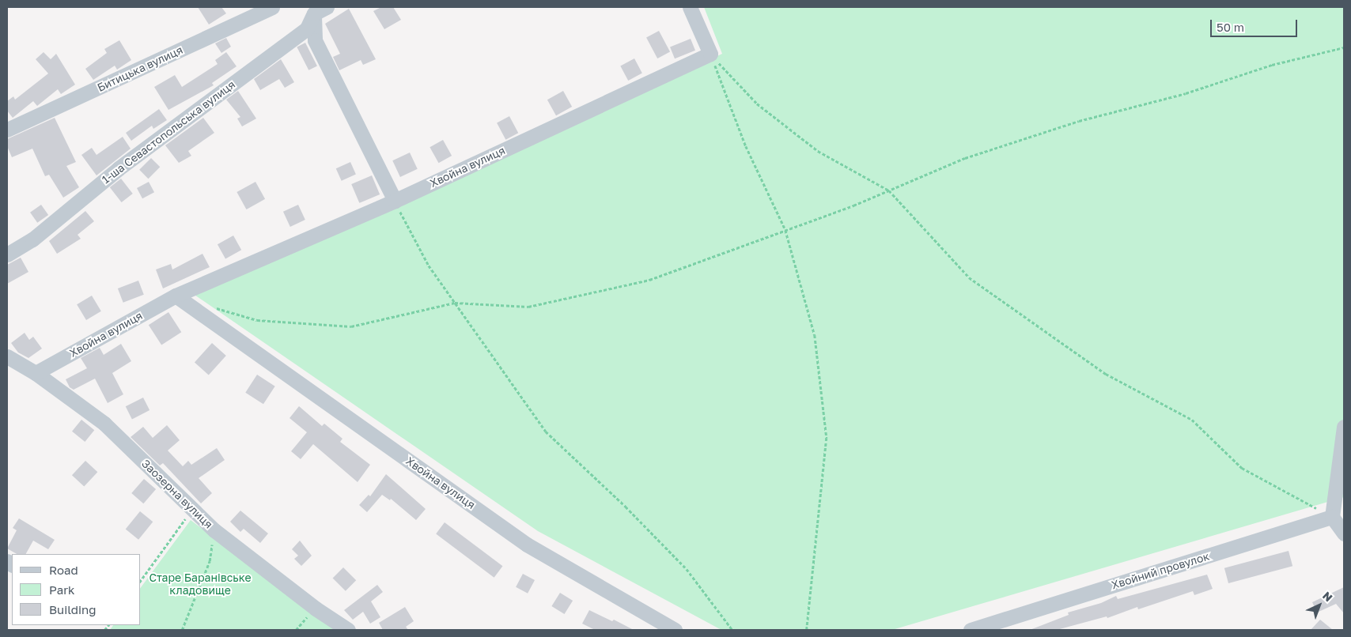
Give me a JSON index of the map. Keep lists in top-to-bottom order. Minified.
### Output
{"streets":{"street":["Битицька вулиця","1-ша Севастопольська вулиця","Хвойна вулиця","Заозерна вулиця","Хвойний провулок"]},"crossings":[["Хвойна вулиця","Заозерна вулиця"]],"parks":["Старе Баранівське кладовище"],"legend":["Road","Park","Building"],"scale_bar":"50 m","north":"top right"}
